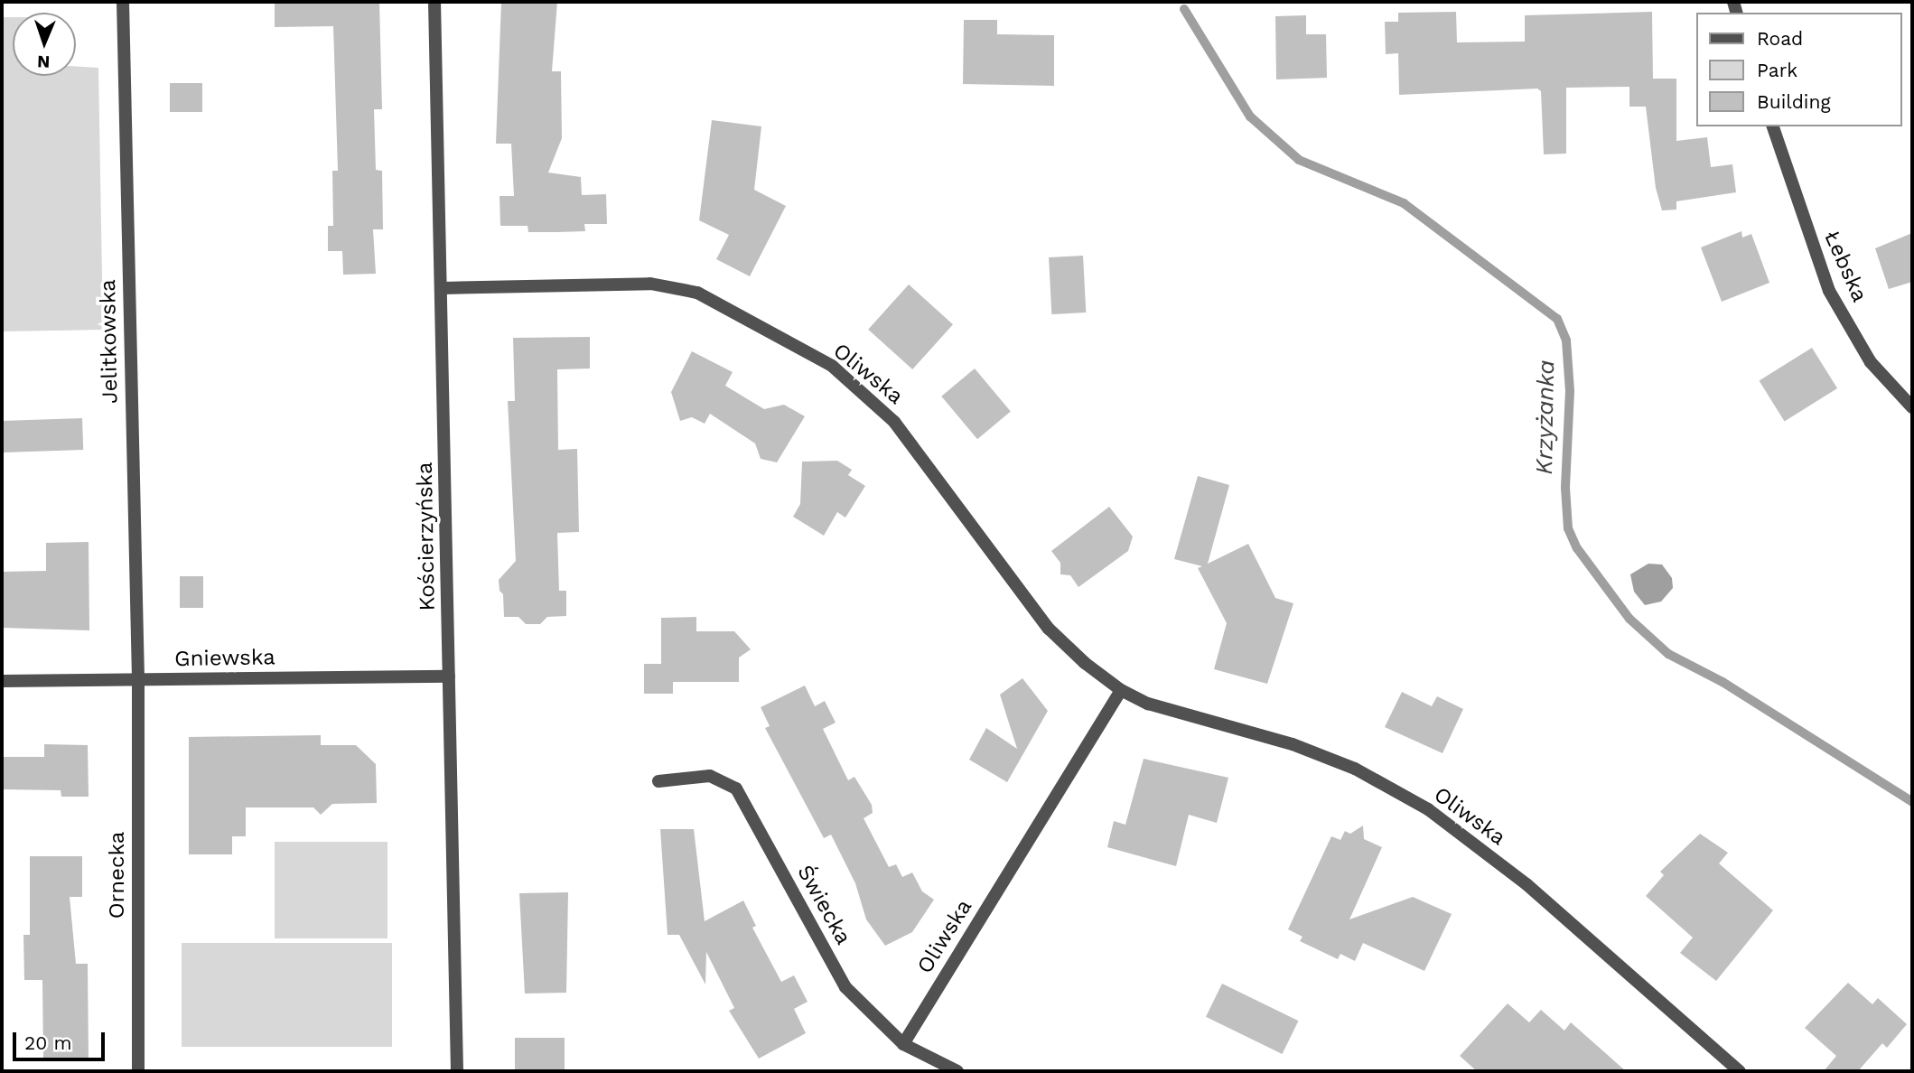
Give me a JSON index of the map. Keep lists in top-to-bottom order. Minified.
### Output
{"streets":{"street":["Łebska","Jelitkowska","Oliwska","Kościerzyńska","Gniewska","Ornecka","Świecka"]},"crossings":[["Jelitkowska","Gniewska"],["Jelitkowska","Ornecka"],["Oliwska","Kościerzyńska"],["Oliwska","Świecka"],["Kościerzyńska","Gniewska"],["Gniewska","Ornecka"]],"water":["Krzyżanka"],"legend":["Road","Park","Building"],"scale_bar":"20 m","north":"bottom"}
